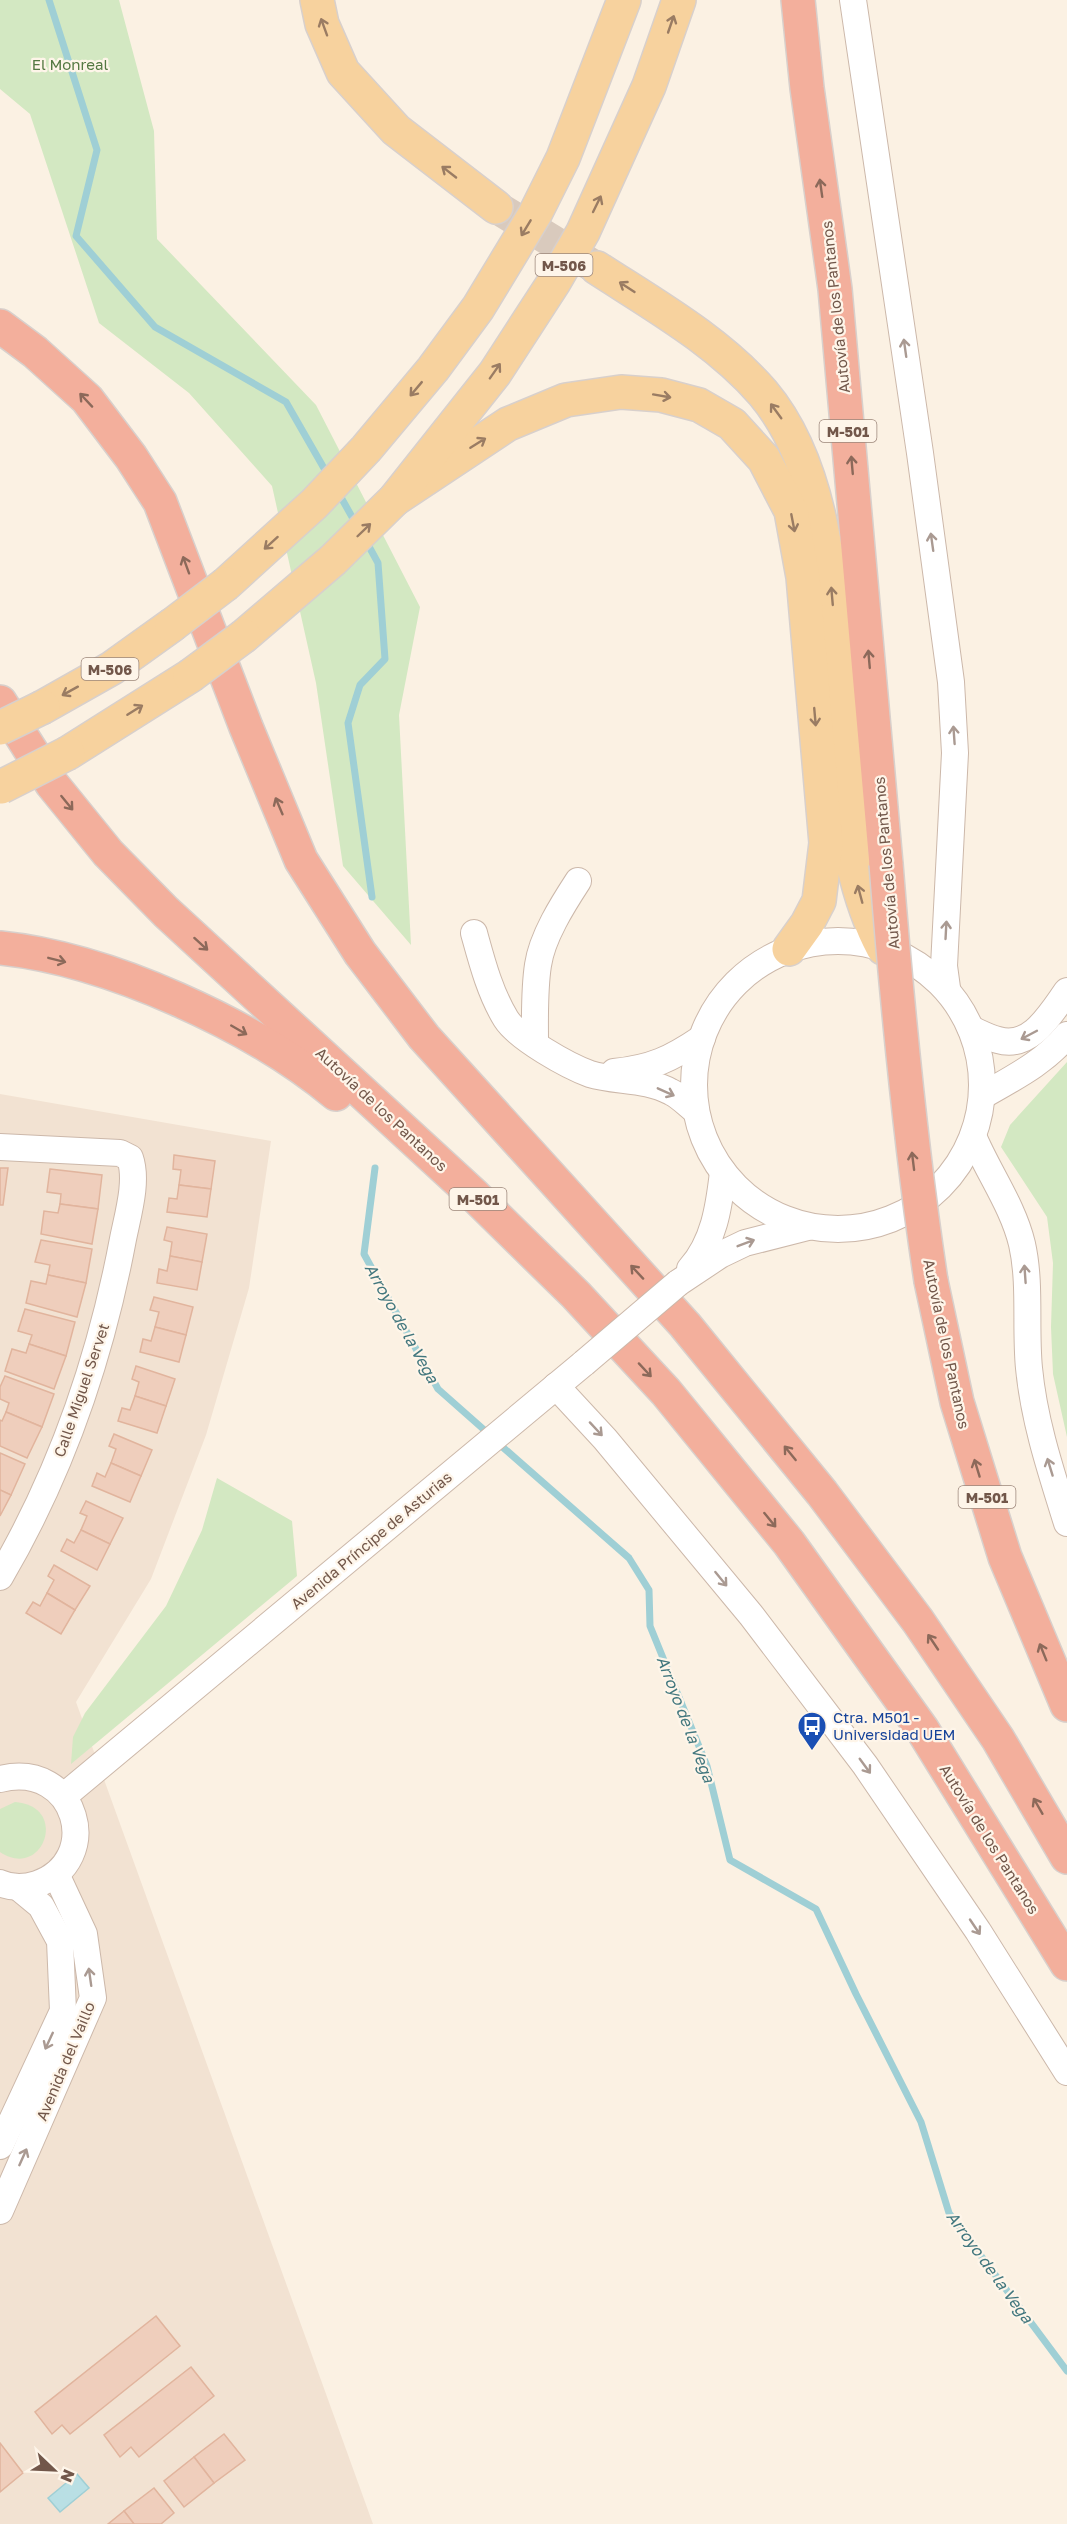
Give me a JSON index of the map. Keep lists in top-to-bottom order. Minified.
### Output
{"streets":{"highway":["Autovía de los Pantanos","M-501"],"main road":["M-506"],"street":["Calle Miguel Servet","Avenida Príncipe de Asturias","Avenida del Vaillo"]},"water":["Arroyo de la Vega"],"parks":["El Monreal"],"places":{"bus stop":["Ctra. M501 - Universidad UEM"]},"north":"bottom right"}
